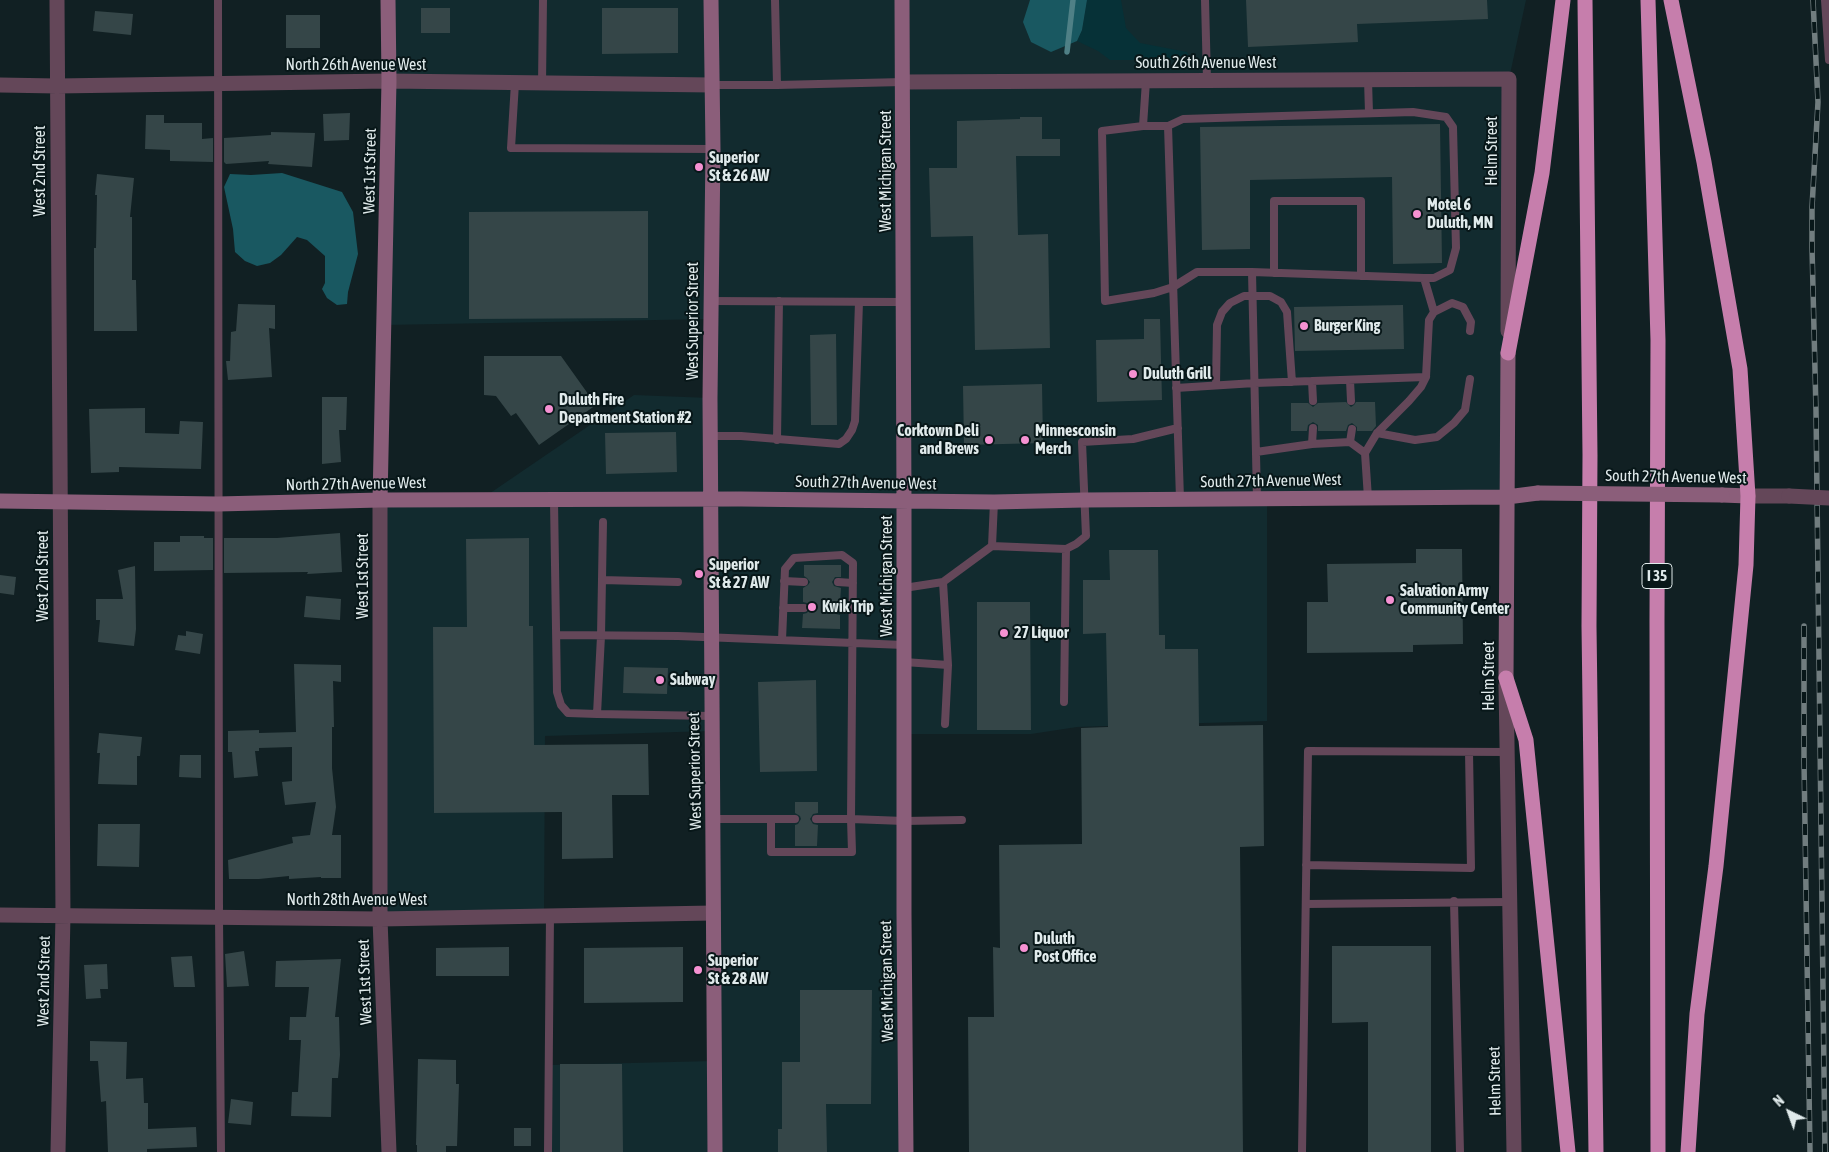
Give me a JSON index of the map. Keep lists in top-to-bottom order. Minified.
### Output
{"streets":{"highway":["I 35"],"street":["South 26th Avenue West","North 26th Avenue West","Helm Street","West 2nd Street","West 1st Street","West Michigan Street","West Superior Street","South 27th Avenue West","North 27th Avenue West","North 28th Avenue West"]},"crossings":[["South 26th Avenue West","Helm Street"],["South 26th Avenue West","West Michigan Street"],["North 26th Avenue West","West 2nd Street"],["North 26th Avenue West","West 1st Street"],["North 26th Avenue West","West Superior Street"],["Helm Street","South 27th Avenue West"],["West 2nd Street","North 27th Avenue West"],["West 2nd Street","North 28th Avenue West"],["West 1st Street","North 27th Avenue West"],["West 1st Street","North 28th Avenue West"],["West Michigan Street","South 27th Avenue West"],["West Superior Street","South 27th Avenue West"],["West Superior Street","North 27th Avenue West"],["West Superior Street","North 28th Avenue West"],["South 27th Avenue West","North 27th Avenue West"]],"places":["Superior St & 26 AW","Motel 6 Duluth, MN","Burger King","Duluth Grill","Duluth Fire Department Station #2","Corktown Deli and Brews","Minnesconsin Merch","Superior St & 27 AW","Salvation Army Community Center","Kwik Trip","27 Liquor","Subway","Duluth Post Office","Superior St & 28 AW"],"north":"top left"}
